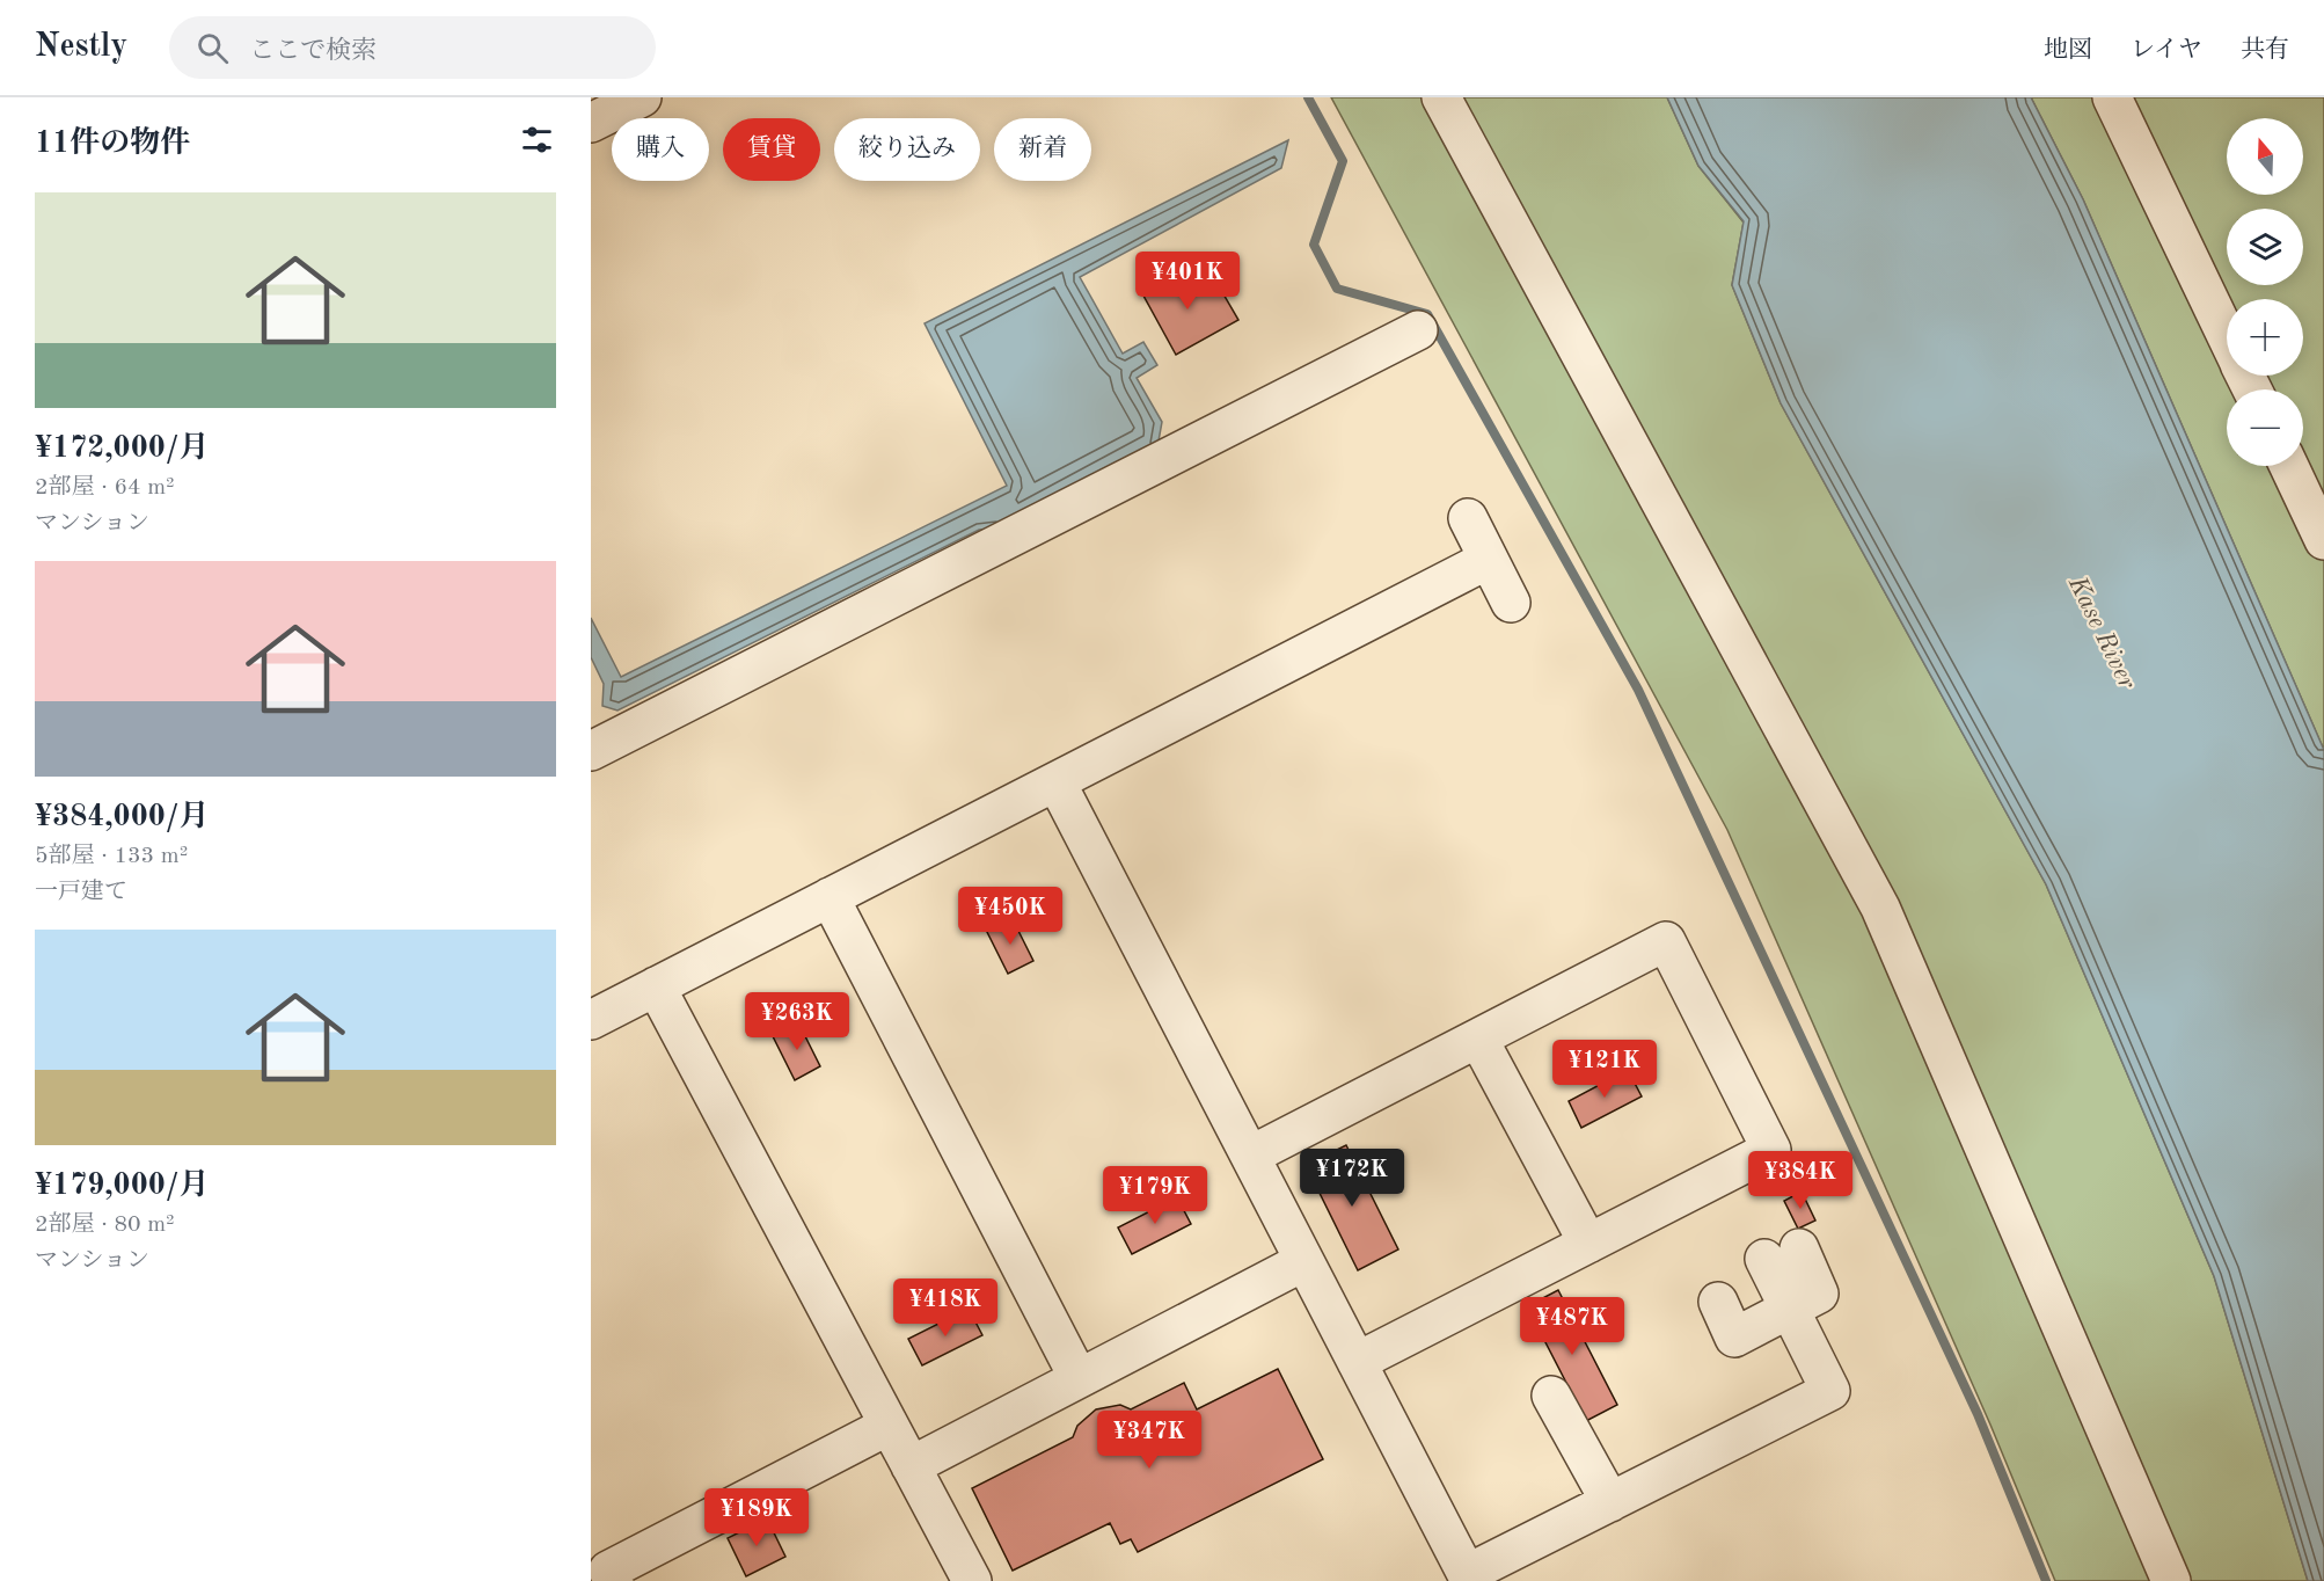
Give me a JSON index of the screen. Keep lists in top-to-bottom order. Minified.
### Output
{"water":["Kase River"],"north":"top","page":{"header":"Nestly","search":"ここで検索","nav":["地図","レイヤ","共有"],"heading":"11件の物件","map_buttons":["+","−"],"chip":["購入","賃貸","絞り込み","新着"],"list":[{"name":"¥172,000/月","note":"2部屋 · 64 m² · マンション"},{"name":"¥384,000/月","note":"5部屋 · 133 m² · 一戸建て"},{"name":"¥179,000/月","note":"2部屋 · 80 m² · マンション"}],"price":["¥401K","¥450K","¥263K","¥121K","¥172K","¥384K","¥179K","¥418K","¥487K","¥347K","¥189K"]}}
